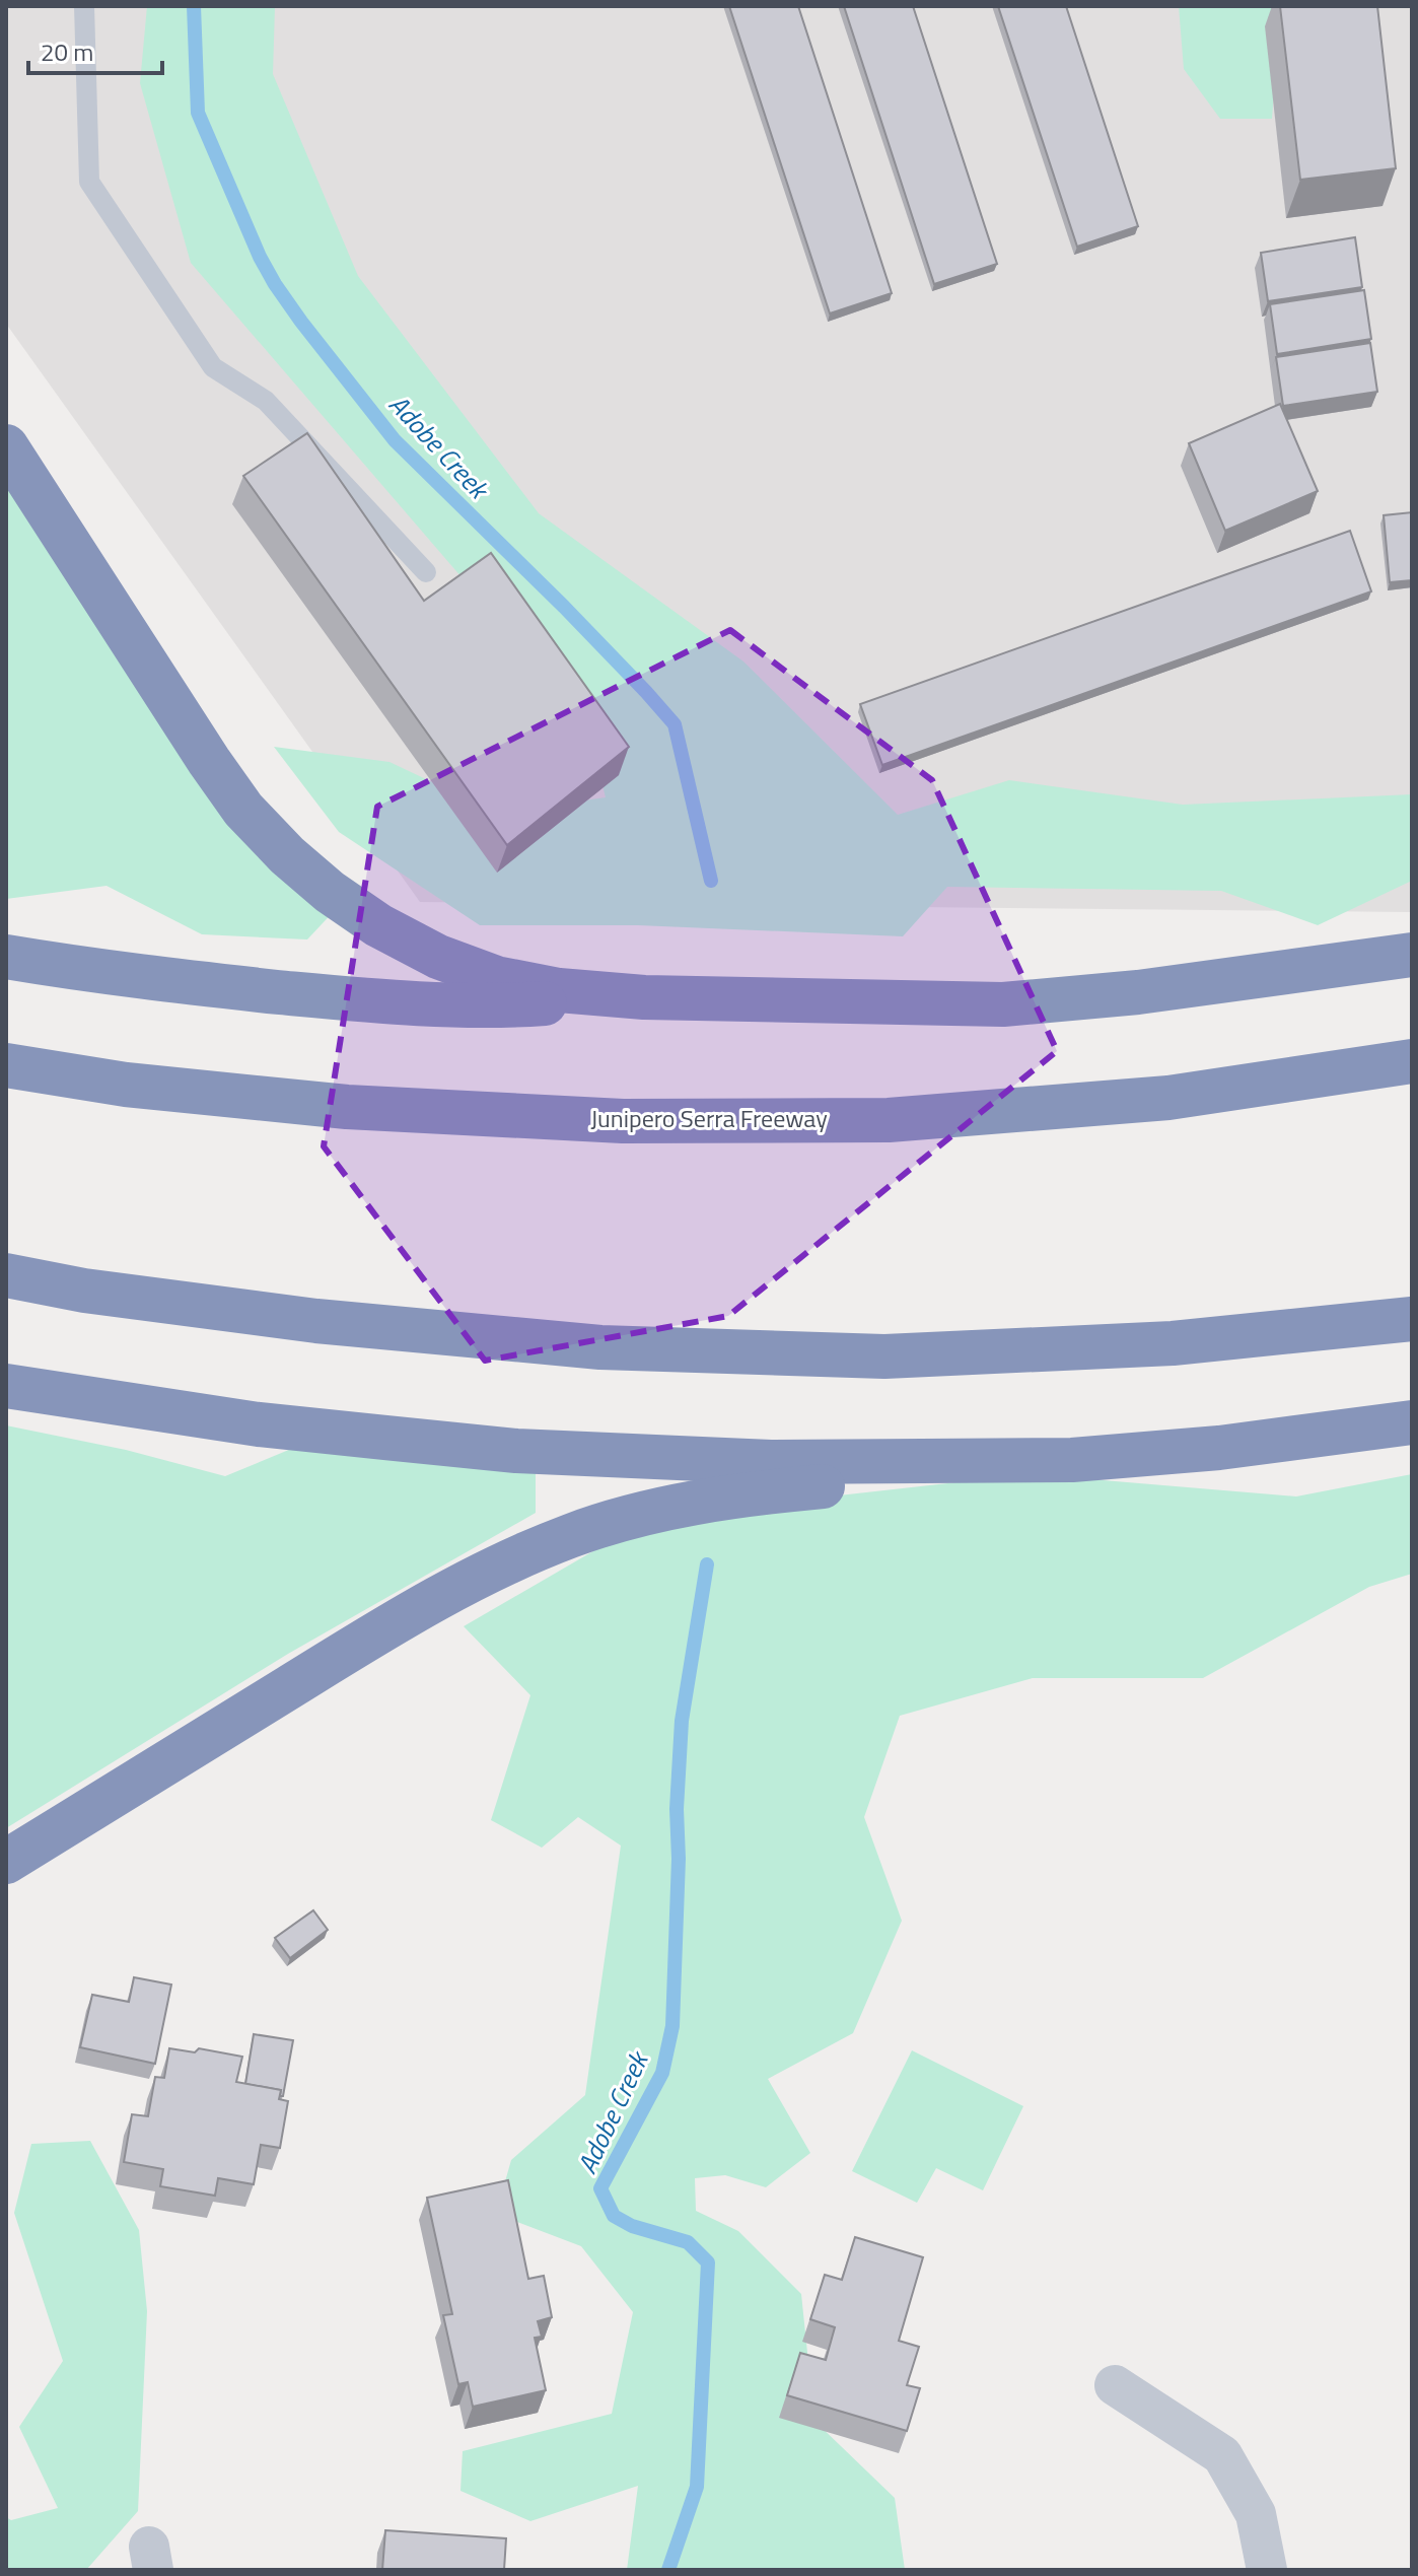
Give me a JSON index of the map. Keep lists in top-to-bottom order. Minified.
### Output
{"streets":{"highway":["Junipero Serra Freeway"]},"water":["Adobe Creek"],"scale_bar":"20 m"}
